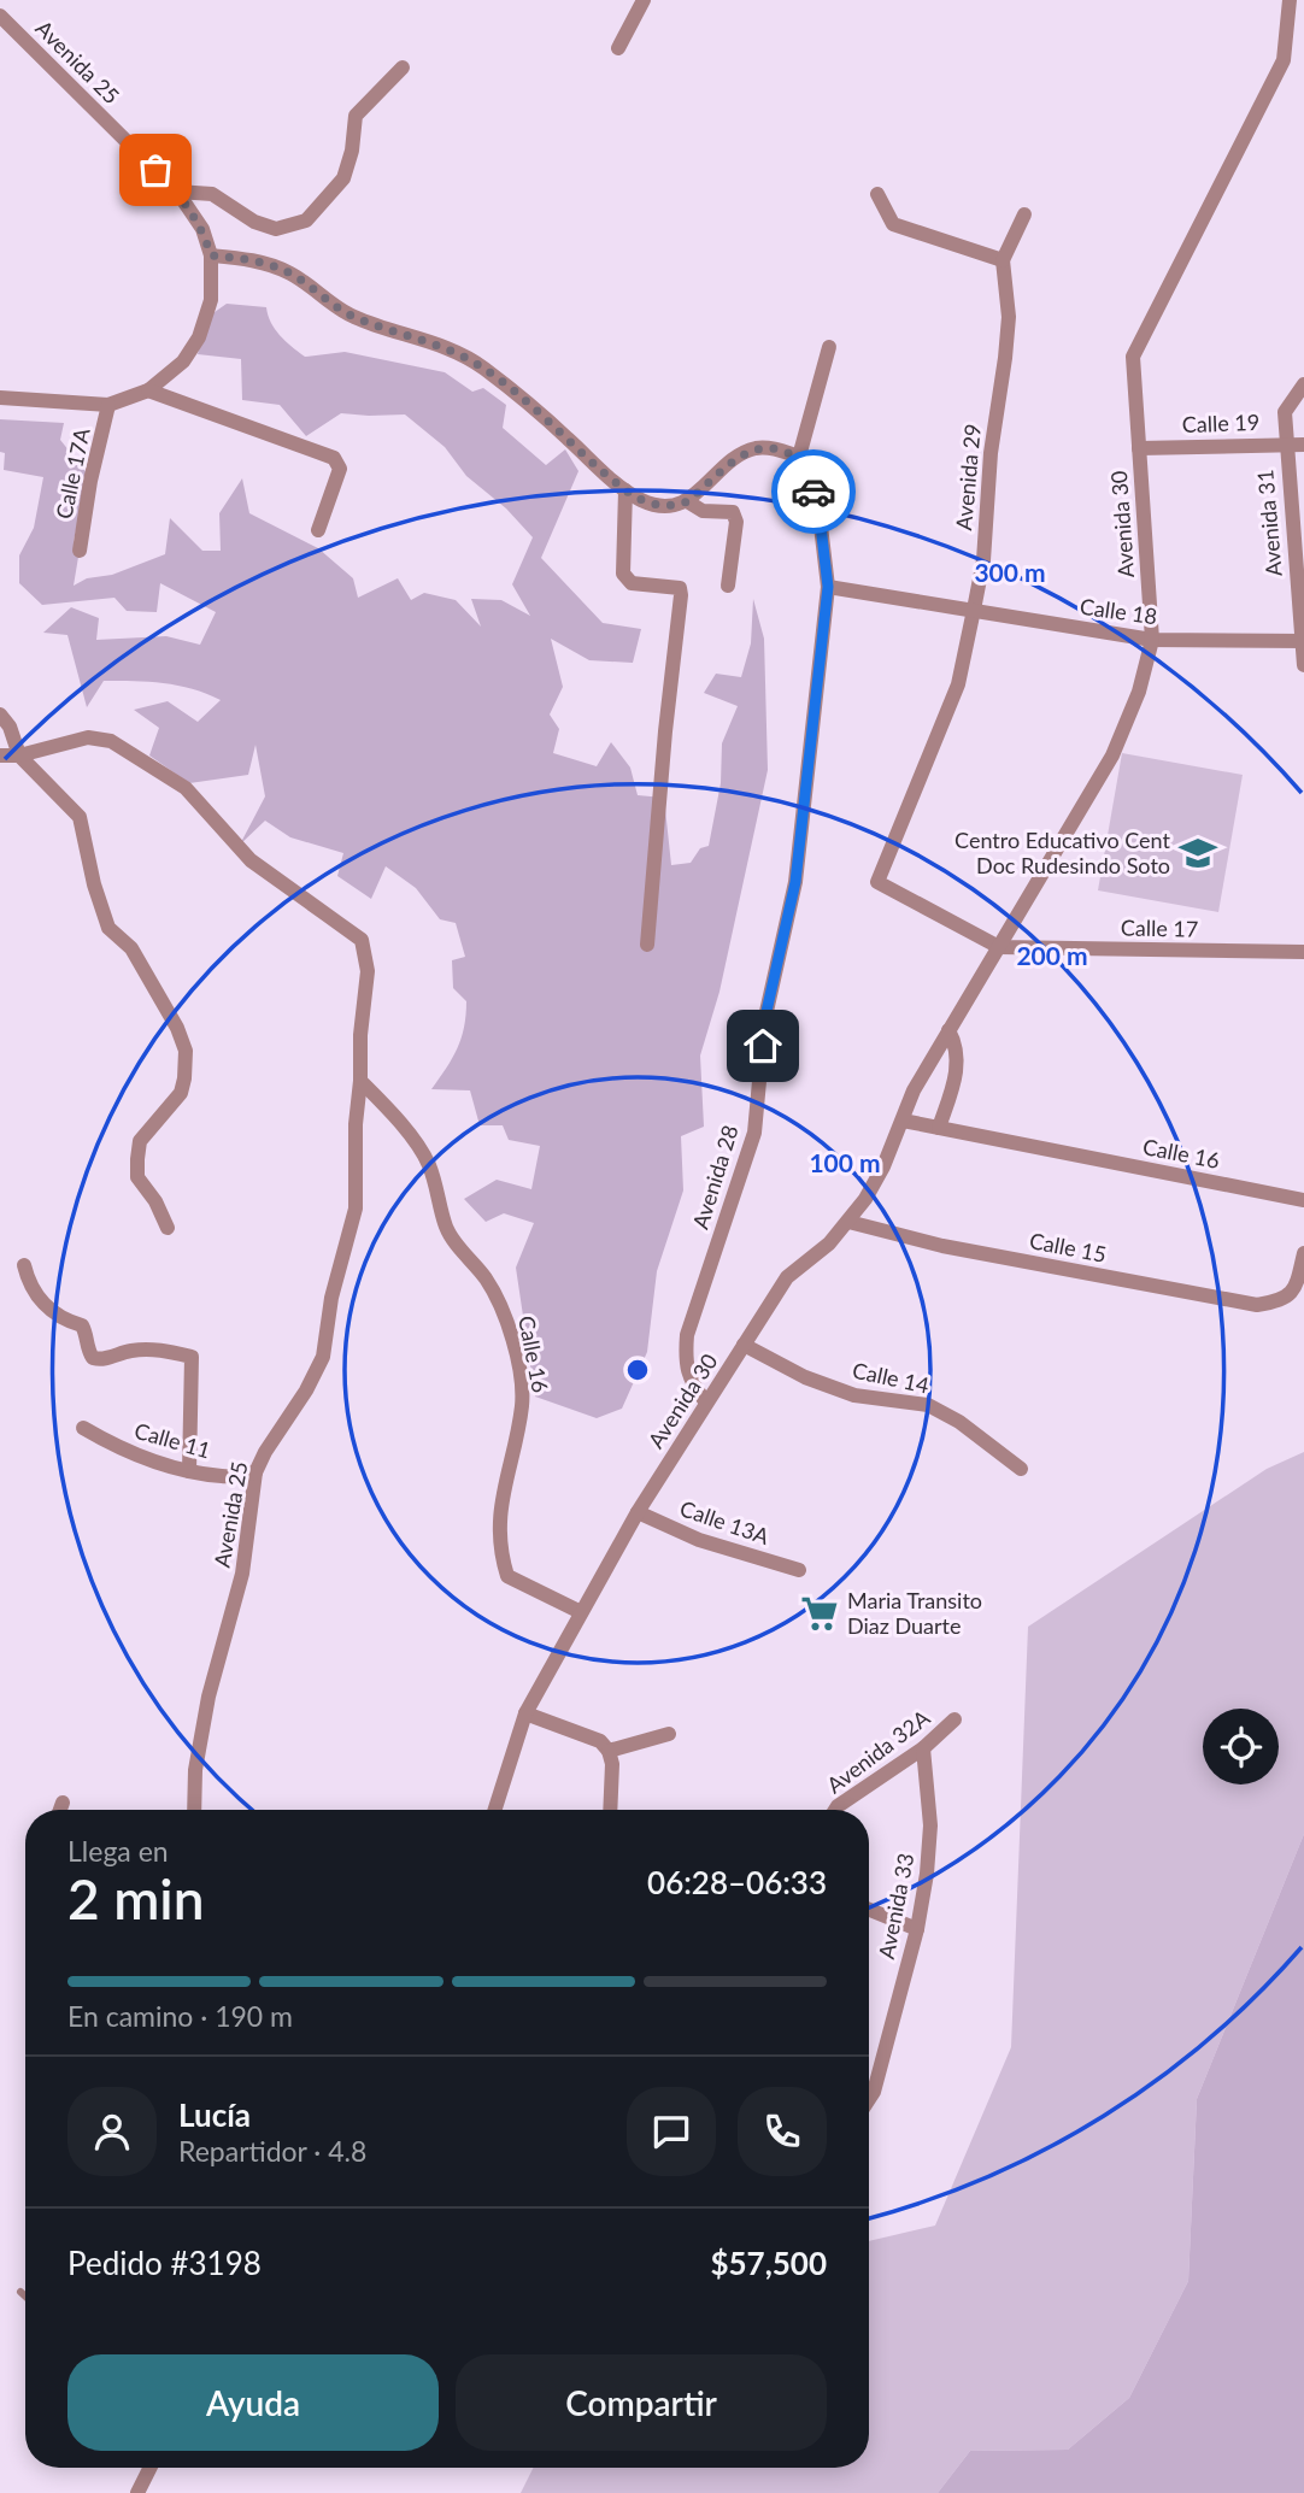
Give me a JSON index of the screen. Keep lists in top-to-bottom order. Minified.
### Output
{"streets":{"street":["Avenida 25","Calle 19","Calle 17A","Avenida 29","Avenida 31","Avenida 30","Calle 18","Calle 17","Calle 16","Avenida 28","Calle 15","Calle 14","Calle 11","Calle 13A","Avenida 32A","Avenida 33"]},"crossings":[["Avenida 25","Calle 17A"],["Avenida 25","Calle 16"],["Avenida 25","Calle 11"],["Calle 19","Avenida 31"],["Calle 19","Avenida 30"],["Avenida 29","Calle 18"],["Avenida 29","Calle 17"],["Avenida 31","Calle 18"],["Avenida 30","Calle 18"],["Avenida 30","Calle 17"],["Avenida 30","Calle 16"],["Avenida 30","Avenida 28"],["Avenida 30","Calle 15"],["Avenida 30","Calle 14"],["Avenida 30","Calle 13A"],["Calle 18","Avenida 28"],["Avenida 32A","Avenida 33"]],"places":{"school or university":["Centro Educativo Cent Doc Rudesindo Soto"],"supermarket":["Maria Transito Diaz Duarte"]},"page":{"heading":["2 min","Llega en","06:28–06:33"],"panel":["Lucía","Repartidor · 4.8","Pedido #3198","$57,500"],"bar":"En camino · 190 m","buttons":["Ayuda","Compartir"]},"rings":["300 m","200 m","100 m"]}
